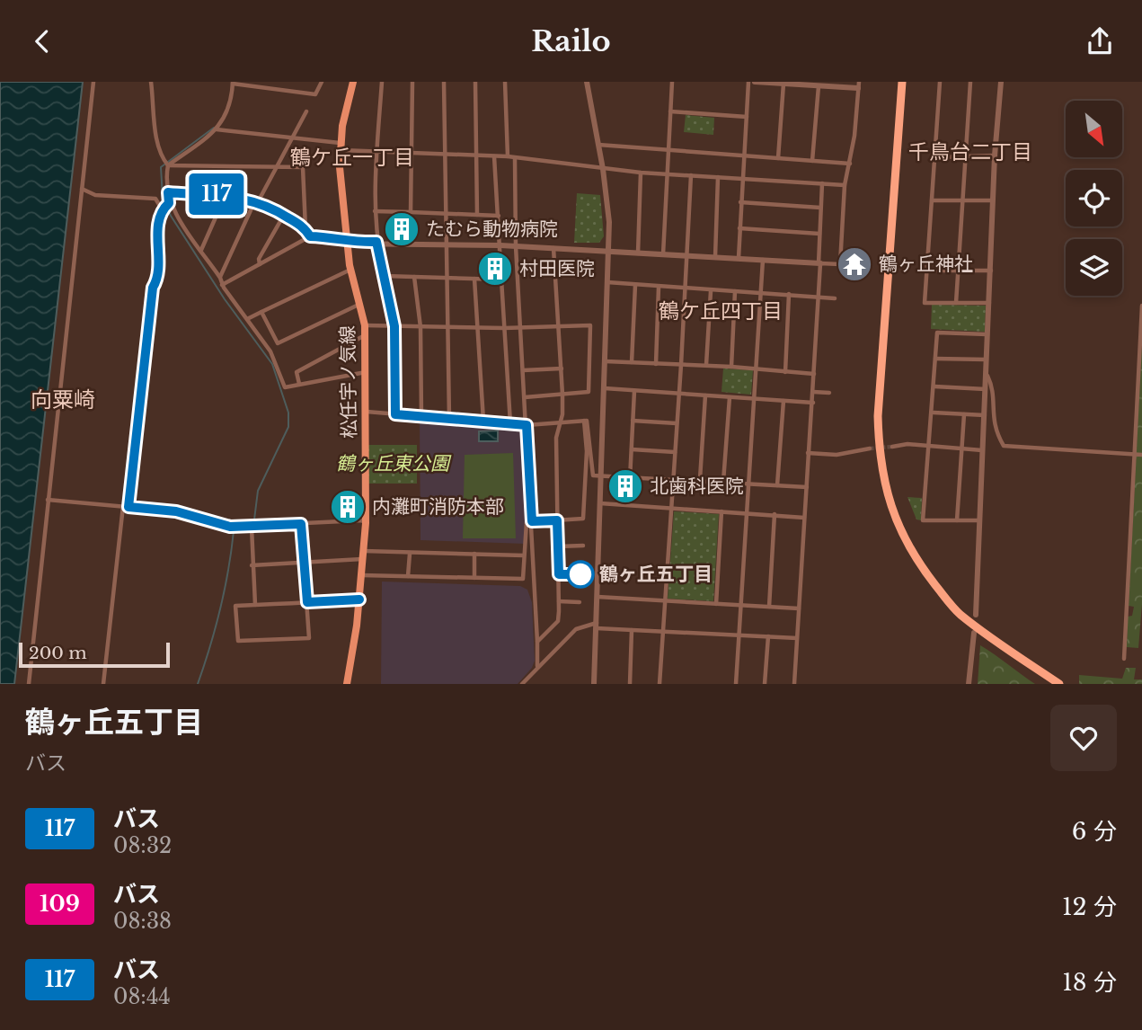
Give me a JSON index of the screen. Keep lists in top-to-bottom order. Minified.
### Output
{"streets":{"main road":["松任宇ノ気線"]},"districts":["千鳥台二丁目","鶴ケ丘一丁目","鶴ケ丘四丁目","向粟崎"],"parks":["鶴ヶ丘東公園"],"places":{"building":["たむら動物病院","村田医院","北歯科医院","内灘町消防本部"],"temple":["鶴ヶ丘神社"],"other":["鶴ヶ丘五丁目"]},"lines":["bus line 117"],"scale_bar":"200 m","north":"bottom right","page":{"header":"Railo","on_map":"117","scale":"200 m","heading":["鶴ヶ丘五丁目","バス"],"list":[{"mark":"117","name":"バス","note":"08:32","value":"6 分"},{"mark":"109","name":"バス","note":"08:38","value":"12 分"},{"mark":"117","name":"バス","note":"08:44","value":"18 分"}]}}
